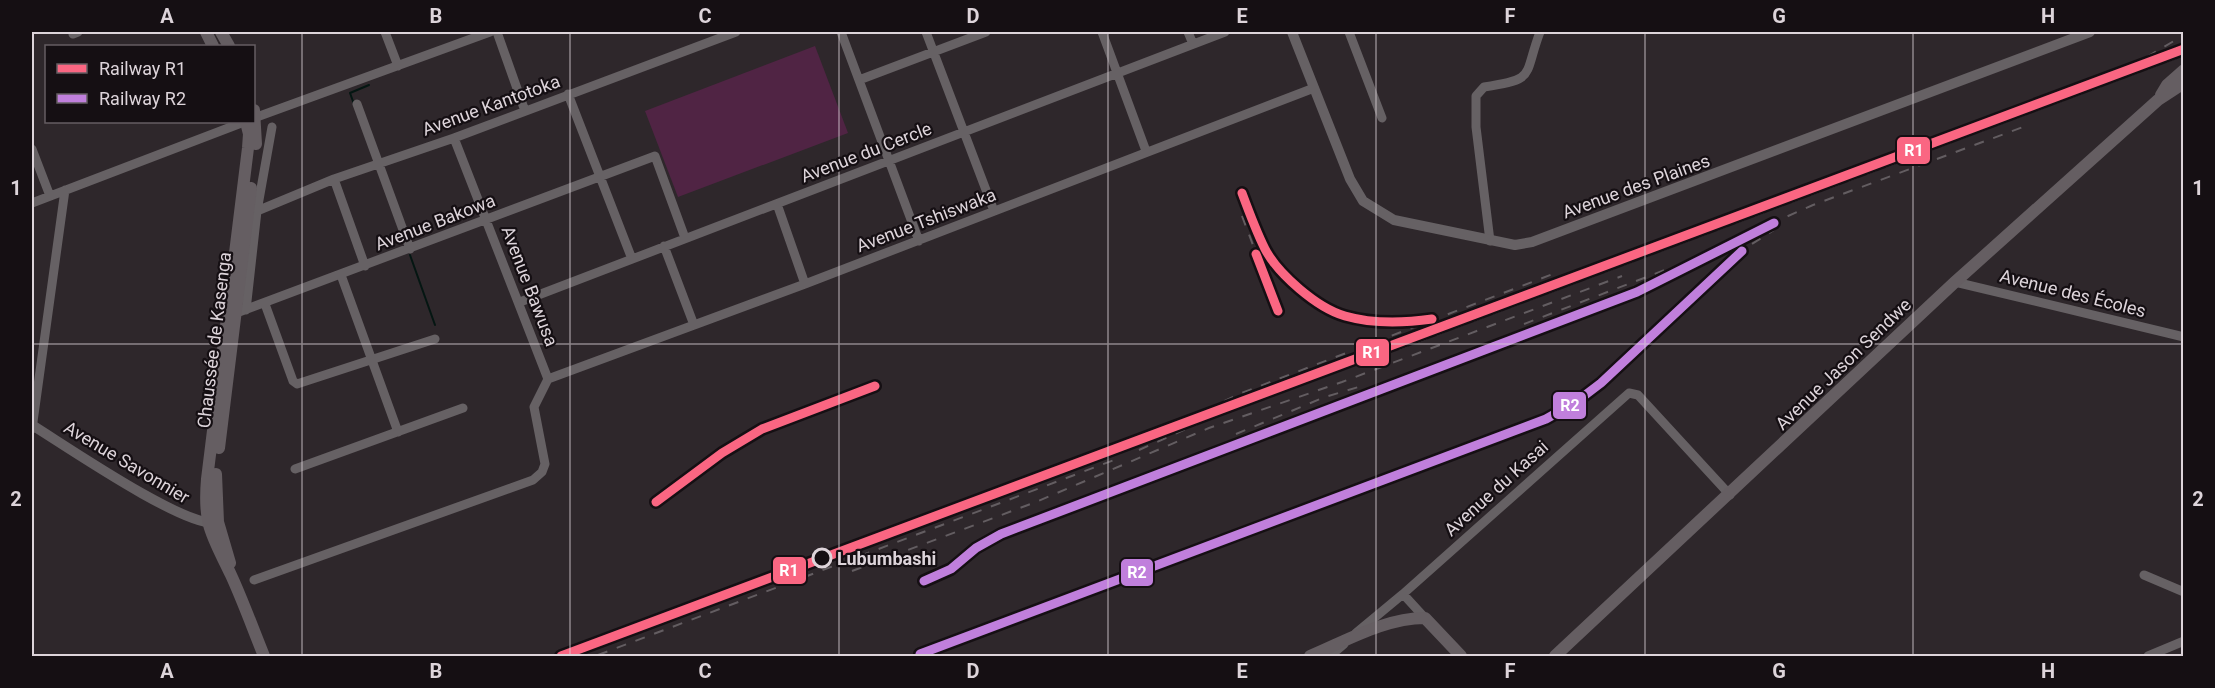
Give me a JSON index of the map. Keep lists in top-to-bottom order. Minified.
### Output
{"streets":{"main road":["Chaussée de Kasenga","Avenue Jason Sendwe"],"street":["Avenue Kantotoka","Avenue du Cercle","Avenue des Plaines","Avenue Tshiswaka","Avenue Bakowa","Avenue Bawusa","Avenue des Écoles","Avenue Savonnier","Avenue du Kasai"]},"crossings":[["Avenue Kantotoka","Avenue Bawusa"],["Avenue du Cercle","Avenue Bakowa"],["Avenue du Cercle","Avenue Bawusa"],["Avenue des Plaines","Avenue Tshiswaka"],["Avenue Tshiswaka","Avenue Bawusa"],["Avenue Bakowa","Avenue Bawusa"],["Avenue Bakowa","Chaussée de Kasenga"],["Avenue des Écoles","Avenue Jason Sendwe"],["Chaussée de Kasenga","Avenue Savonnier"],["Avenue Jason Sendwe","Avenue du Kasai"]],"places":["Lubumbashi"],"lines":["rail line R1","rail line R2"],"legend":["Railway R1","Railway R2"],"grid":{"columns":["A","B","C","D","E","F","G","H"],"rows":["1","2"]}}
